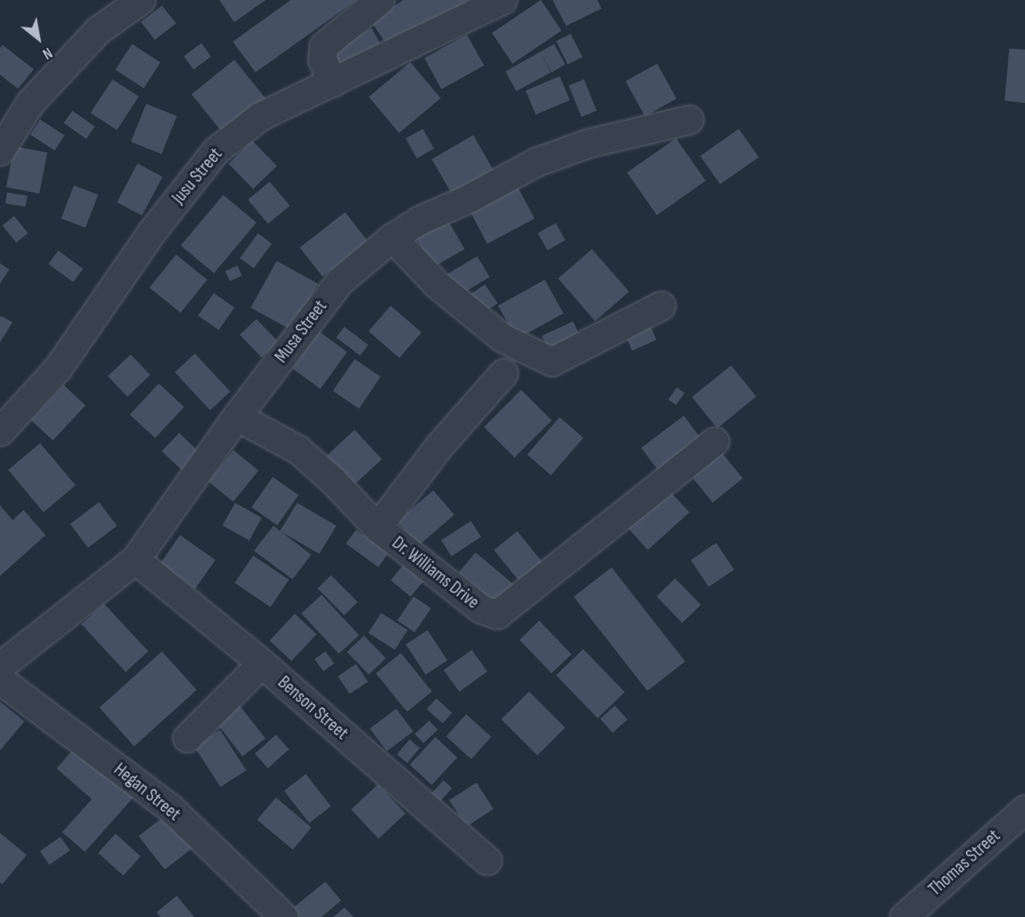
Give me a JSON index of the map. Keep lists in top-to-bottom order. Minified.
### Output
{"streets":{"street":["Jusu Street","Musa Street","Dr. Williams Drive","Benson Street","Hegan Street","Thomas Street"]},"crossings":[["Musa Street","Dr. Williams Drive"],["Musa Street","Benson Street"]],"north":"bottom right"}
